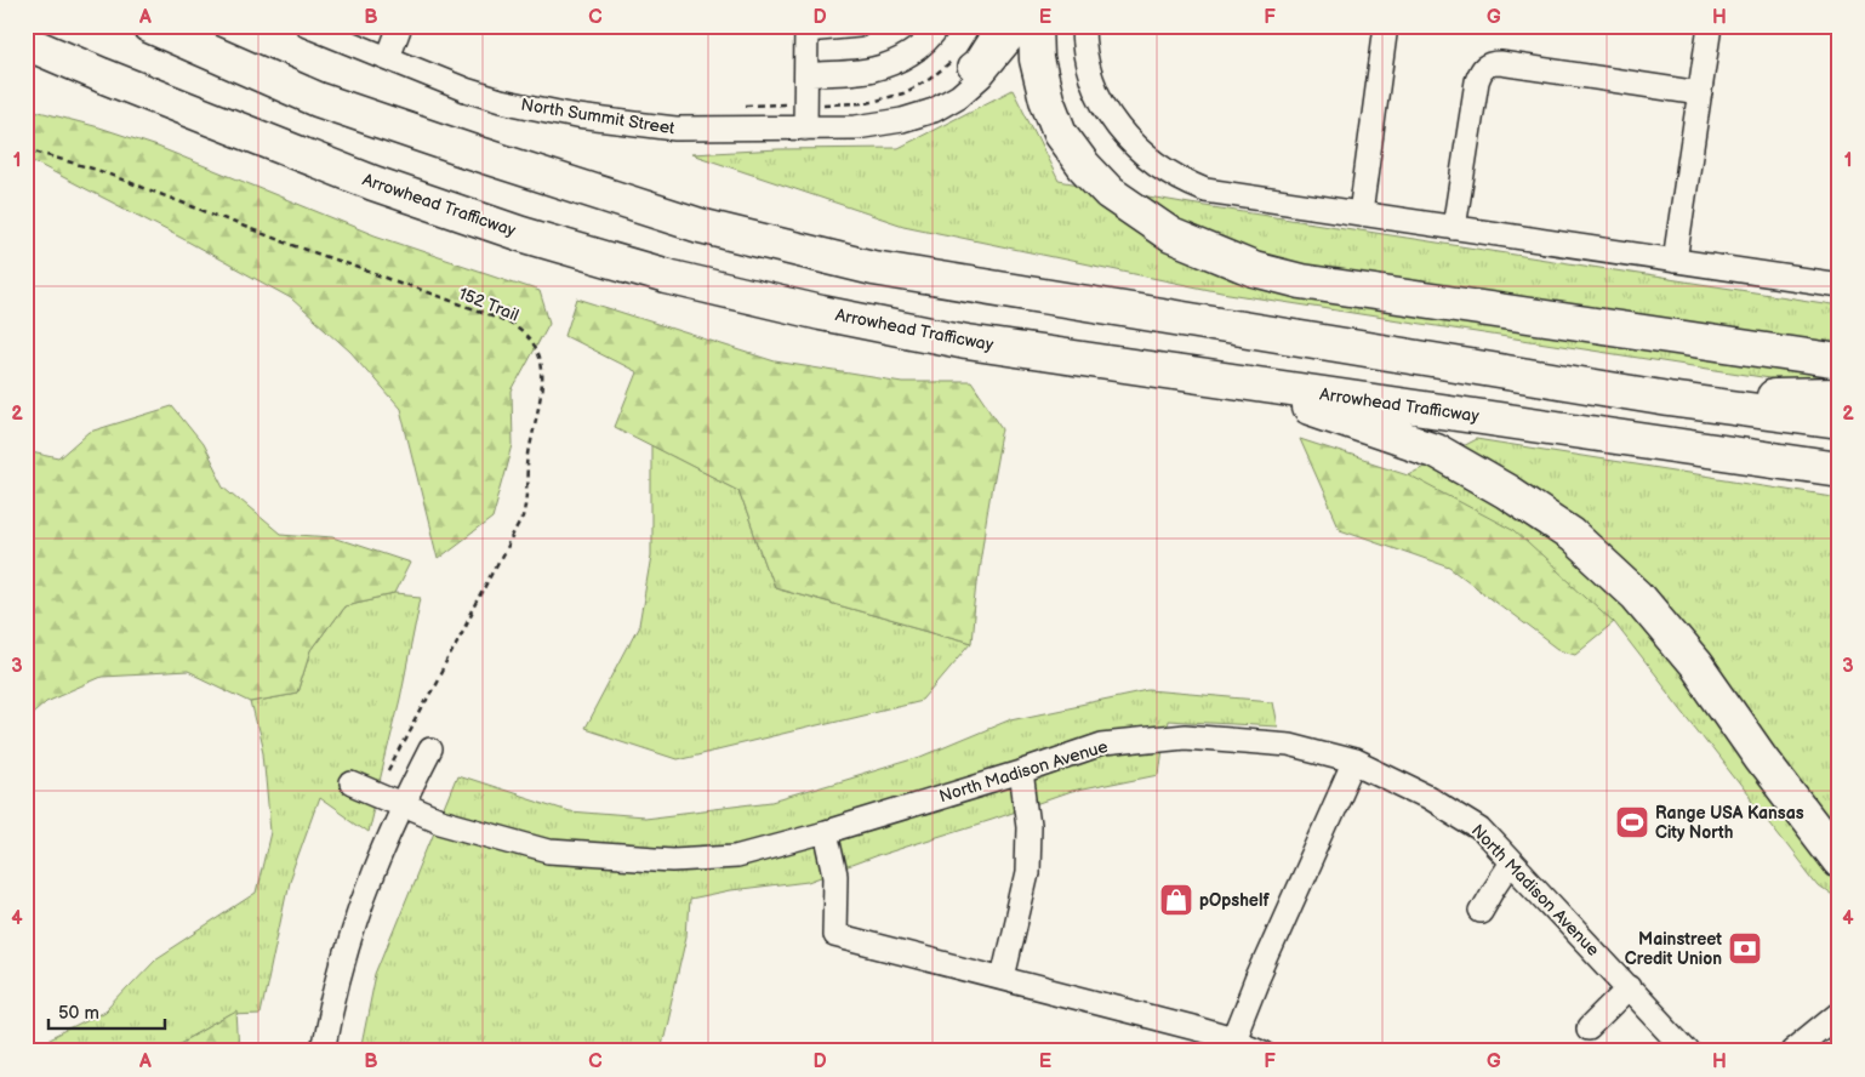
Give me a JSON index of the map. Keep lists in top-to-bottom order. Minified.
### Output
{"streets":{"highway":["Arrowhead Trafficway"],"street":["North Summit Street","North Madison Avenue"],"path":["152 Trail"]},"places":{"sports":["Range USA Kansas City North"],"shop":["pOpshelf"],"bank":["Mainstreet Credit Union"]},"scale_bar":"50 m","grid":{"columns":["A","B","C","D","E","F","G","H"],"rows":["1","2","3","4"]}}
